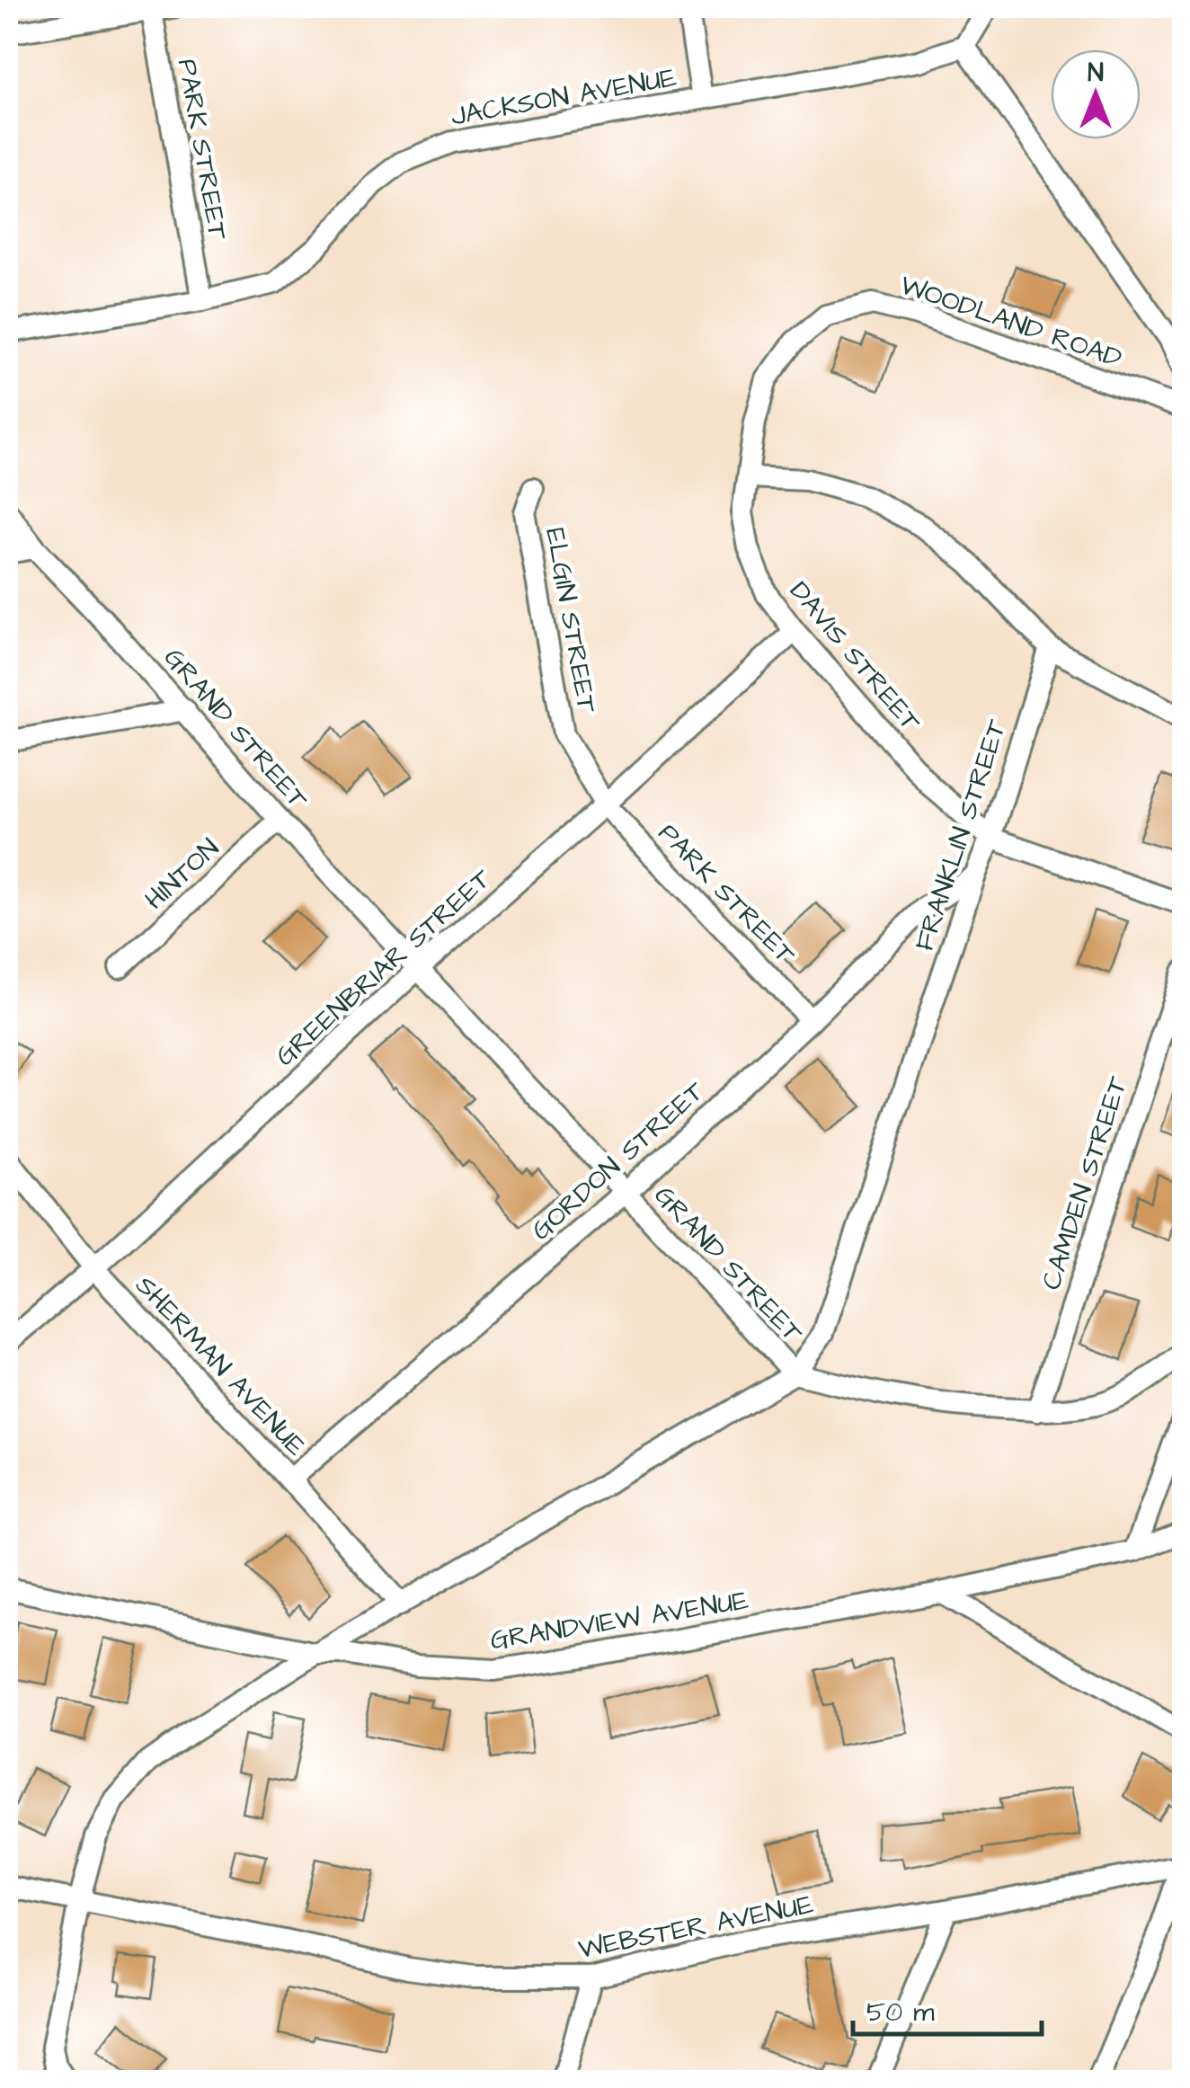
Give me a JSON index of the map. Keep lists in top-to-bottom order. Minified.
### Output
{"streets":{"street":["JACKSON AVENUE","PARK STREET","WOODLAND ROAD","ELGIN STREET","DAVIS STREET","GRAND STREET","FRANKLIN STREET","HINTON","GREENBRIAR STREET","GORDON STREET","CAMDEN STREET","SHERMAN AVENUE","GRANDVIEW AVENUE","WEBSTER AVENUE"]},"crossings":[["JACKSON AVENUE","PARK STREET"],["PARK STREET","ELGIN STREET"],["PARK STREET","GREENBRIAR STREET"],["PARK STREET","GORDON STREET"],["WOODLAND ROAD","DAVIS STREET"],["ELGIN STREET","GREENBRIAR STREET"],["DAVIS STREET","FRANKLIN STREET"],["DAVIS STREET","GREENBRIAR STREET"],["GRAND STREET","FRANKLIN STREET"],["GRAND STREET","HINTON"],["GRAND STREET","GREENBRIAR STREET"],["GRAND STREET","GORDON STREET"],["GRAND STREET","SHERMAN AVENUE"],["GRAND STREET","GRANDVIEW AVENUE"],["GRAND STREET","WEBSTER AVENUE"],["FRANKLIN STREET","GORDON STREET"],["GREENBRIAR STREET","SHERMAN AVENUE"],["GORDON STREET","SHERMAN AVENUE"]],"scale_bar":"50 m","north":"top"}
